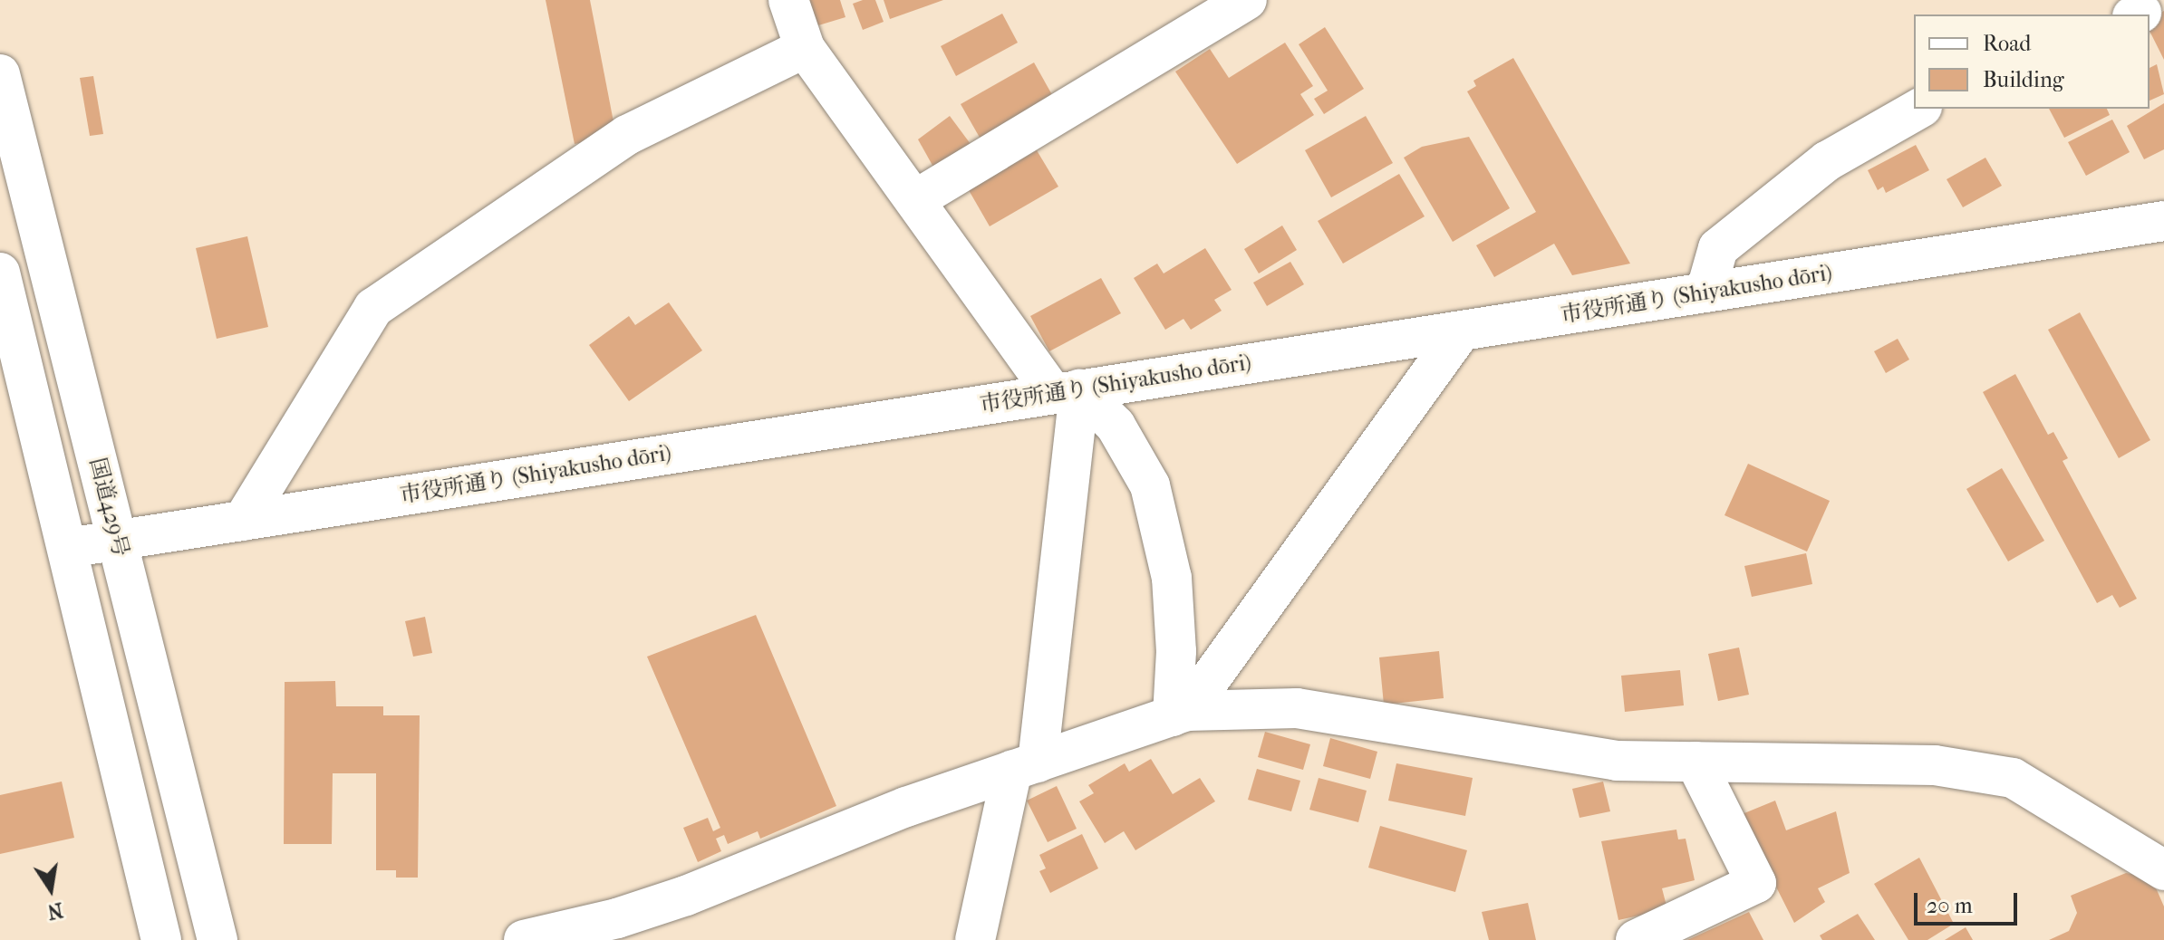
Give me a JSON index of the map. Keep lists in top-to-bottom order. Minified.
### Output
{"streets":{"main road":["市役所通り (Shiyakusho dōri)","国道429号"]},"crossings":[["市役所通り (Shiyakusho dōri)","国道429号"]],"legend":["Road","Building"],"scale_bar":"20 m","north":"bottom"}
